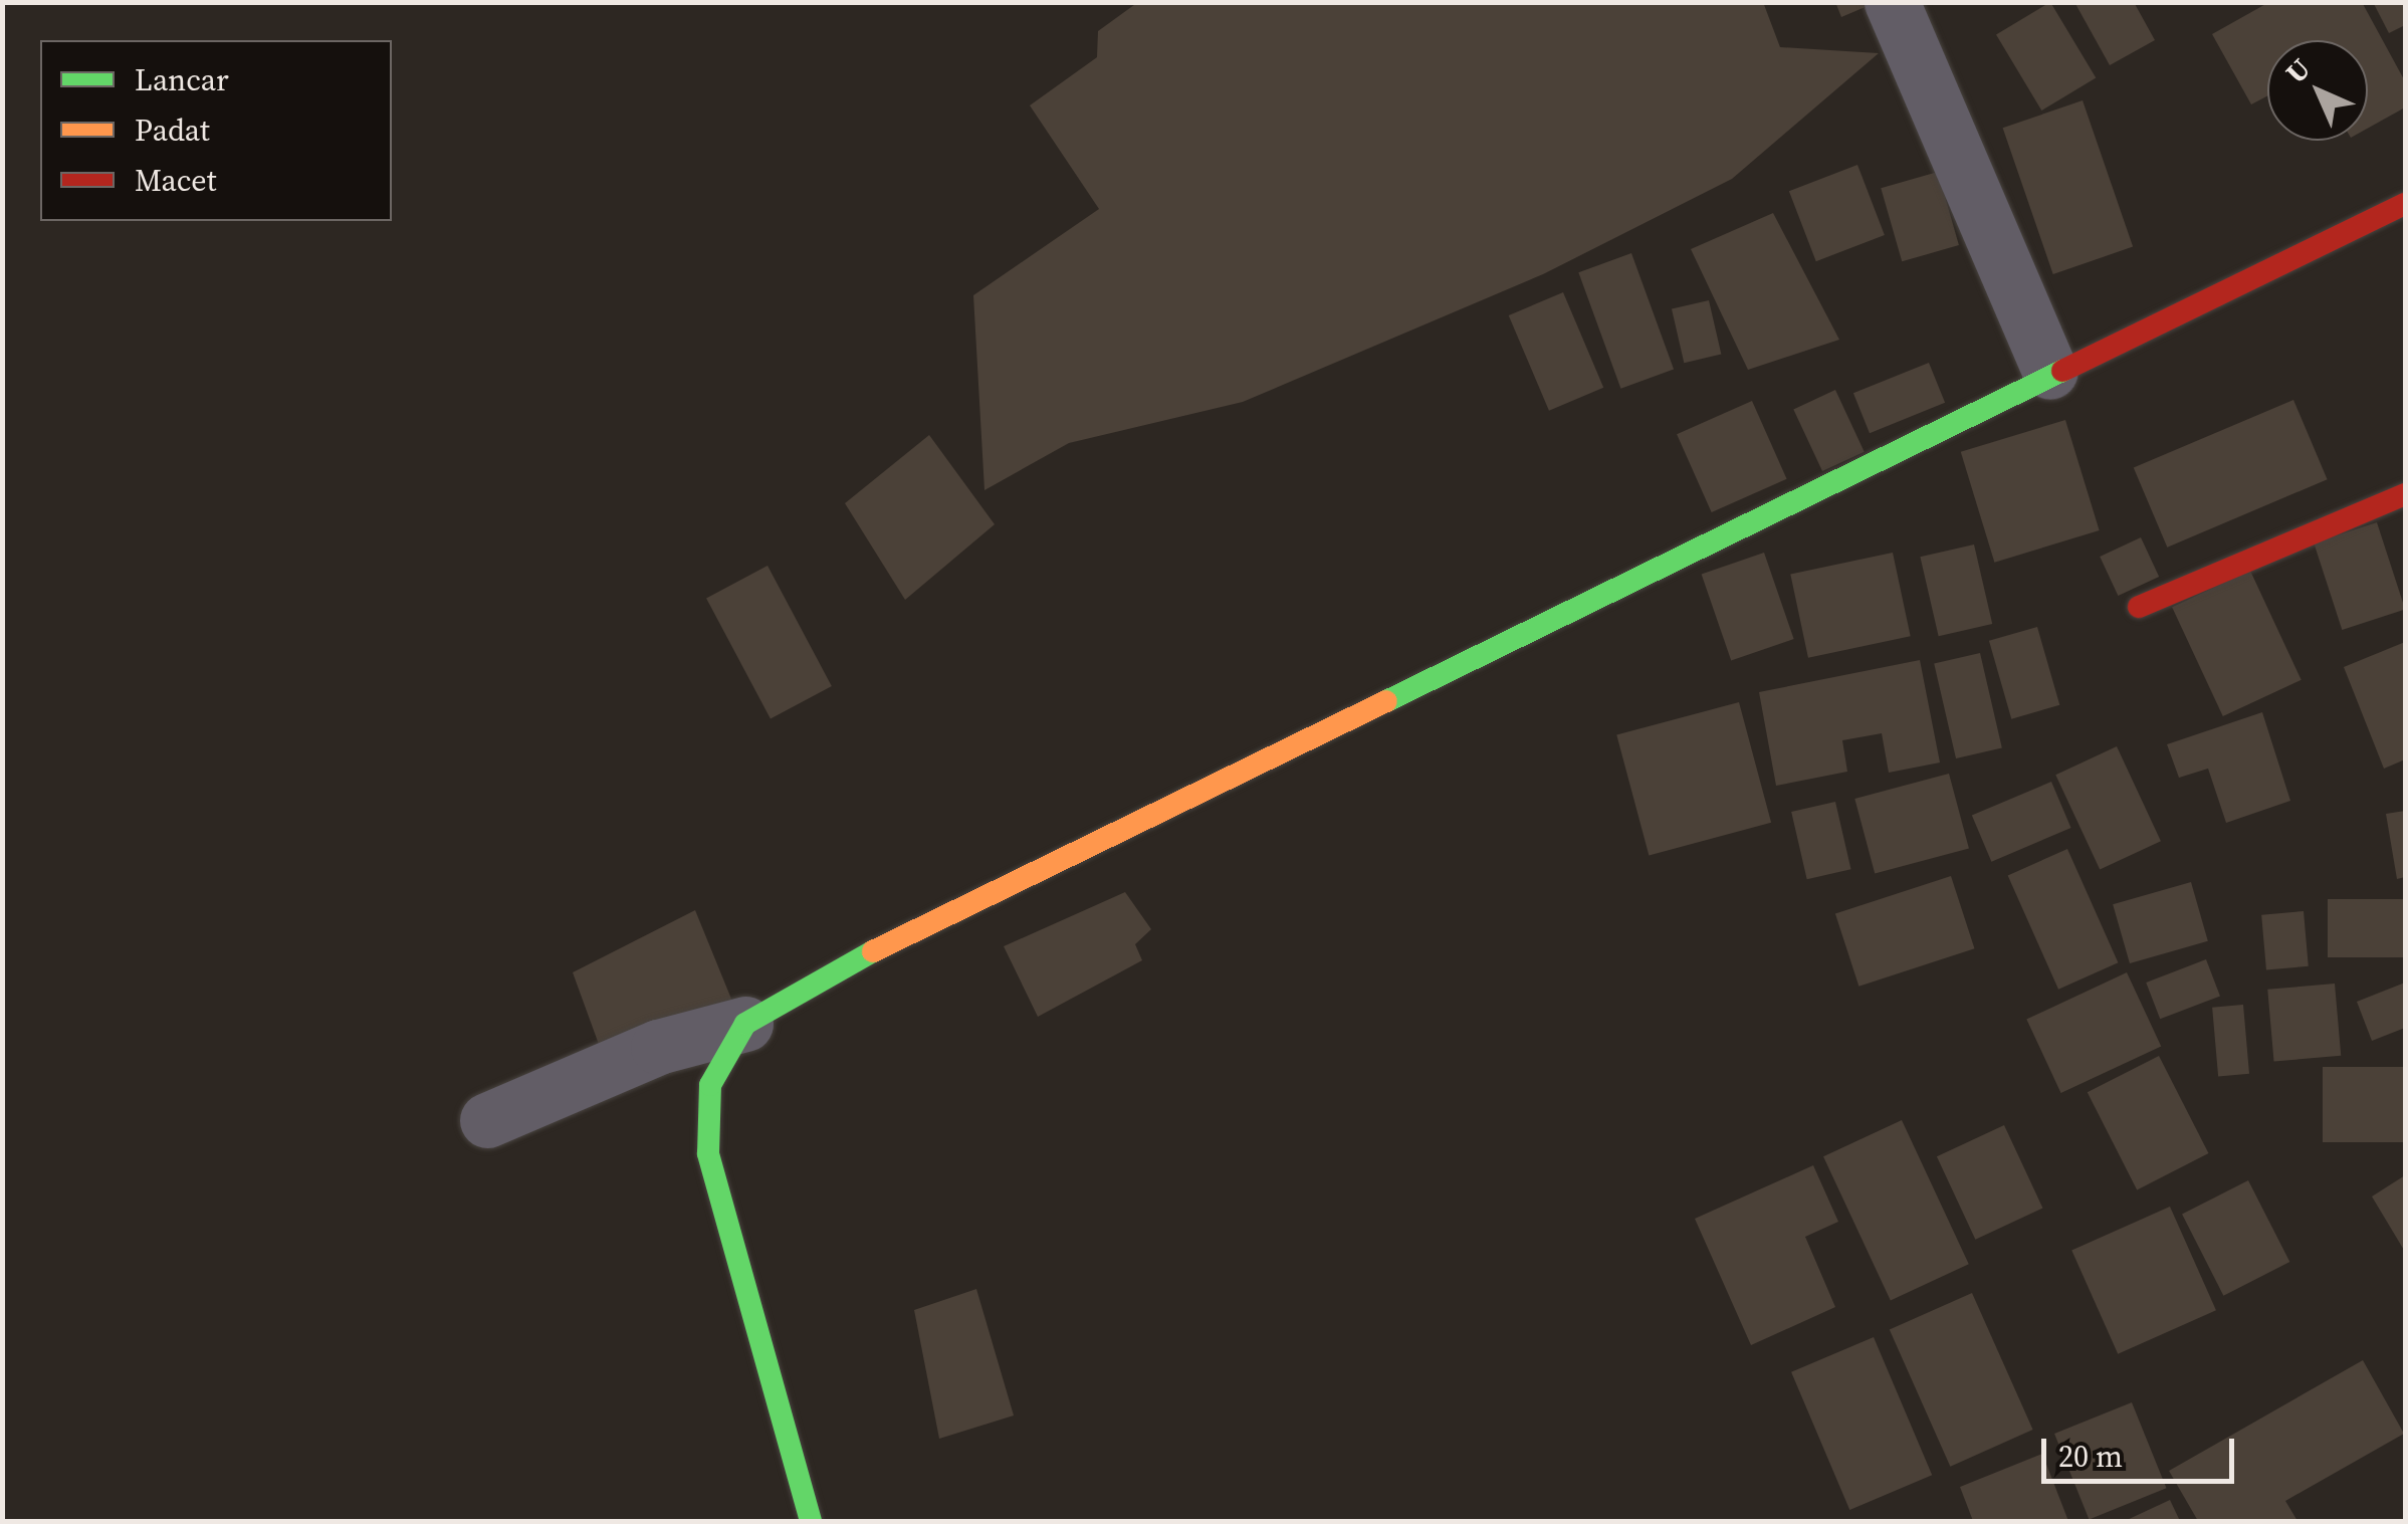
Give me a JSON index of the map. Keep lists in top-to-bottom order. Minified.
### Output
{"legend":["Lancar","Padat","Macet"],"scale_bar":"20 m","north":"top left"}
